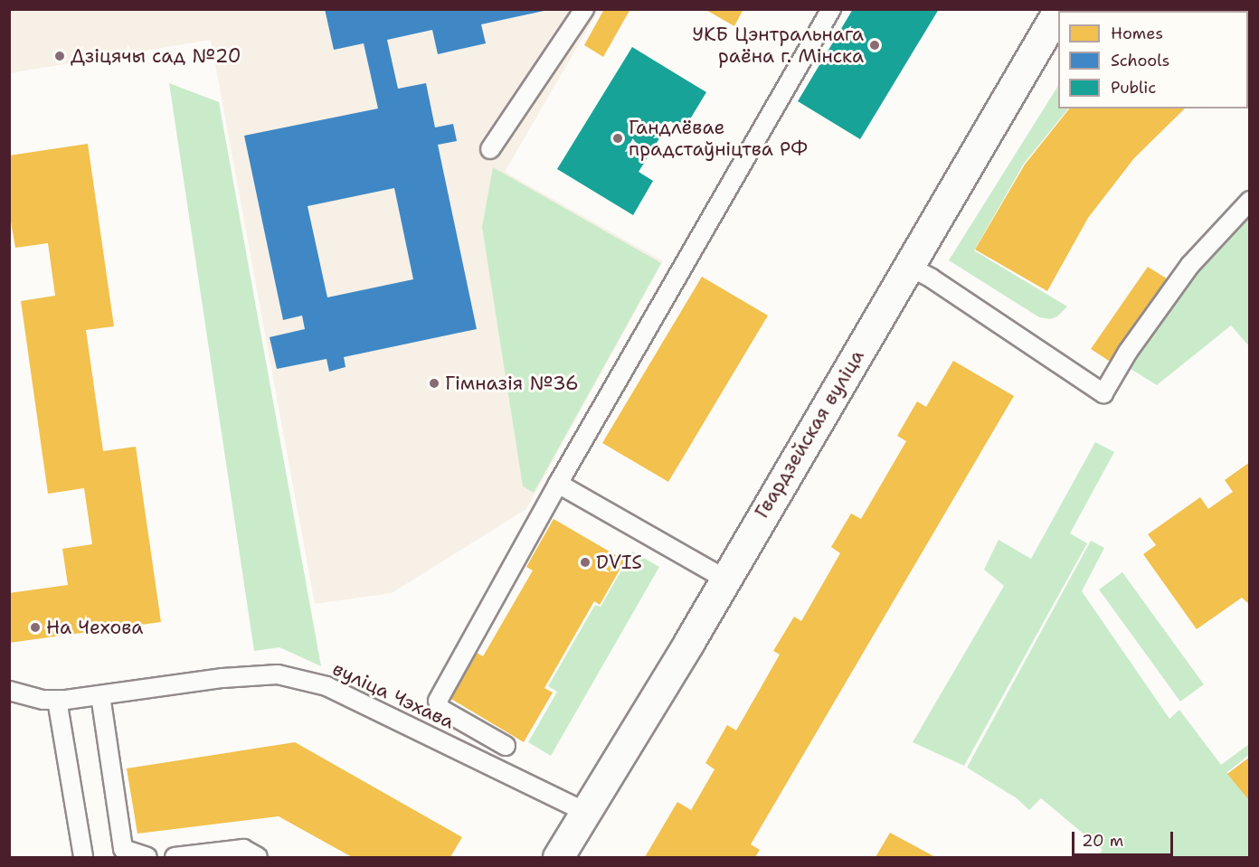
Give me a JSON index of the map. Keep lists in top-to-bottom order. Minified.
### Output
{"streets":{"street":["Гвардзейская вуліца"],"lane":["вуліца Чэхава"]},"crossings":[["Гвардзейская вуліца","вуліца Чэхава"]],"places":["УКБ Цэнтральнага раёна г. Мінска","Дзіцячы сад №20","Гандлёвае прадстаўніцтва РФ","Гімназія №36","DVIS","На Чехова"],"legend":["Homes","Schools","Public"],"scale_bar":"20 m"}
